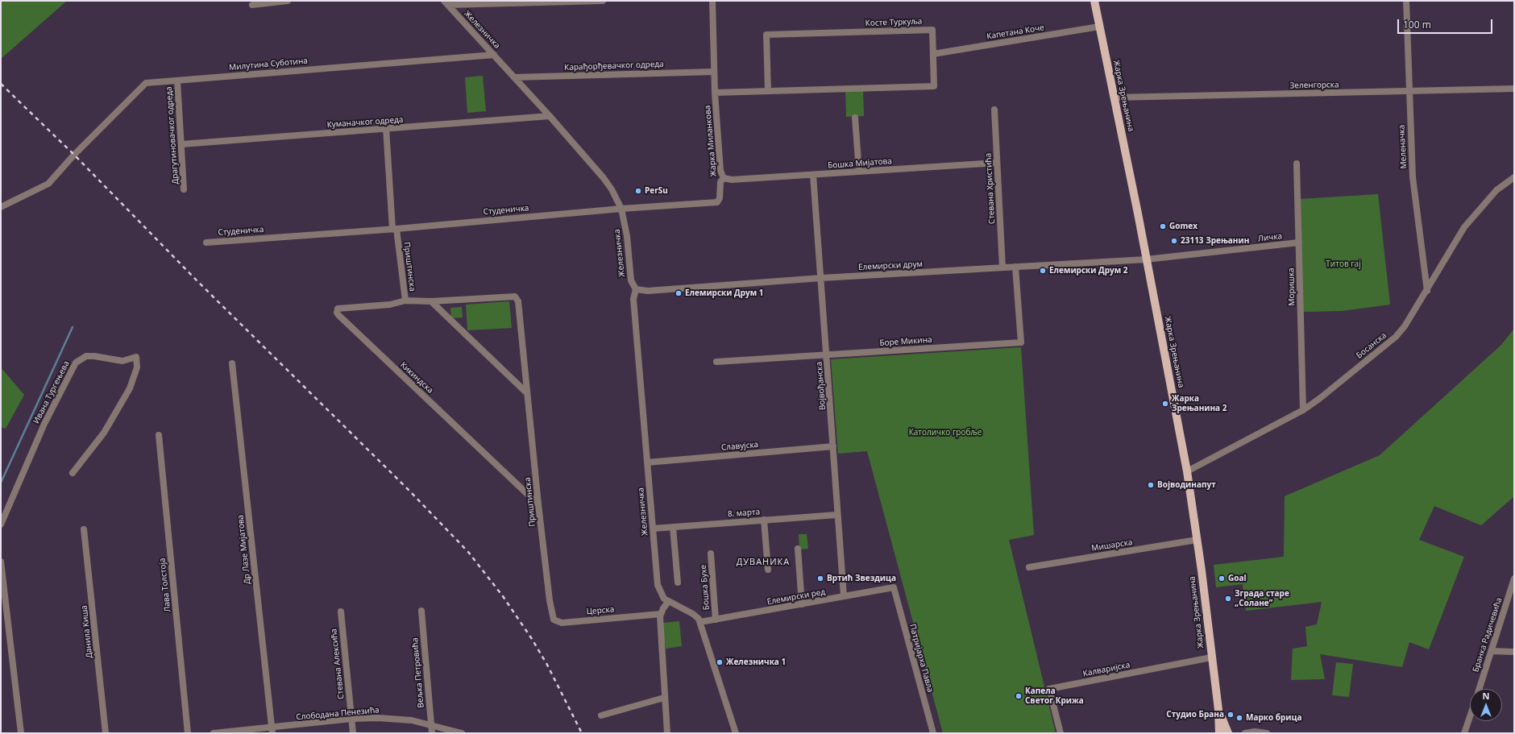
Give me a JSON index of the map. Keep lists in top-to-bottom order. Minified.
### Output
{"streets":{"main road":["Жарка Зрењанина"],"street":["Косте Туркуља","Железничка","Капетана Коче","Милутина Суботина","Карађорђевачког одреда","Зеленгорска","Куманачког одреда","Драгутиновачког одреда","Жарка Миланкова","Меленачка","Бошка Мијатова","Стевана Христића","Студеничка","Личка","Елемирски друм","Приштинска","Моришка","Боре Микина","Босанска","Кикиндска","Војвођанска","Ивана Тургењева","Славујска","8. марта","Мишарска","Др Лазе Мијатова","Лава Толстоја","Бошка Бухе","Елемирски ред","Церска","Данила Киша","Бранка Радичевића","Патријарха Павла","Стевана Алексића","Калваријска","Вељка Петровића","Слободана Пенезића"]},"crossings":[["Косте Туркуља","Капетана Коче"],["Косте Туркуља","Жарка Миланкова"],["Железничка","Милутина Суботина"],["Железничка","Карађорђевачког одреда"],["Железничка","Куманачког одреда"],["Железничка","Жарка Миланкова"],["Железничка","Студеничка"],["Железничка","Елемирски друм"],["Железничка","Славујска"],["Железничка","8. марта"],["Железничка","Елемирски ред"],["Капетана Коче","Жарка Зрењанина"],["Милутина Суботина","Драгутиновачког одреда"],["Карађорђевачког одреда","Жарка Миланкова"],["Зеленгорска","Жарка Зрењанина"],["Зеленгорска","Меленачка"],["Жарка Зрењанина","Личка"],["Жарка Зрењанина","Елемирски друм"],["Жарка Зрењанина","Босанска"],["Жарка Зрењанина","Мишарска"],["Жарка Зрењанина","Калваријска"],["Куманачког одреда","Драгутиновачког одреда"],["Жарка Миланкова","Бошка Мијатова"],["Жарка Миланкова","Студеничка"],["Меленачка","Босанска"],["Бошка Мијатова","Стевана Христића"],["Бошка Мијатова","Војвођанска"],["Стевана Христића","Елемирски друм"],["Студеничка","Приштинска"],["Личка","Елемирски друм"],["Личка","Моришка"],["Елемирски друм","Боре Микина"],["Елемирски друм","Војвођанска"],["Приштинска","Кикиндска"],["Приштинска","Церска"],["Моришка","Босанска"],["Боре Микина","Војвођанска"],["Војвођанска","Славујска"],["Војвођанска","8. марта"],["Војвођанска","Елемирски ред"],["Др Лазе Мијатова","Слободана Пенезића"],["Бошка Бухе","Елемирски ред"],["Елемирски ред","Патријарха Павла"],["Стевана Алексића","Слободана Пенезића"],["Вељка Петровића","Слободана Пенезића"]],"districts":["ДУВАНИКА"],"parks":["Титов гај","Католичко гробље"],"places":["PerSu","Gomex","23113 Зрењанин","Елемирски Друм 2","Елемирски Друм 1","Жарка Зрењанина 2","Војводинапут","Вртић Звездица","Goal","Зграда старе „Солане”","Железничка 1","Капела Светог Крижа","Студио Брана","Марко брица"],"scale_bar":"100 m","north":"top"}
